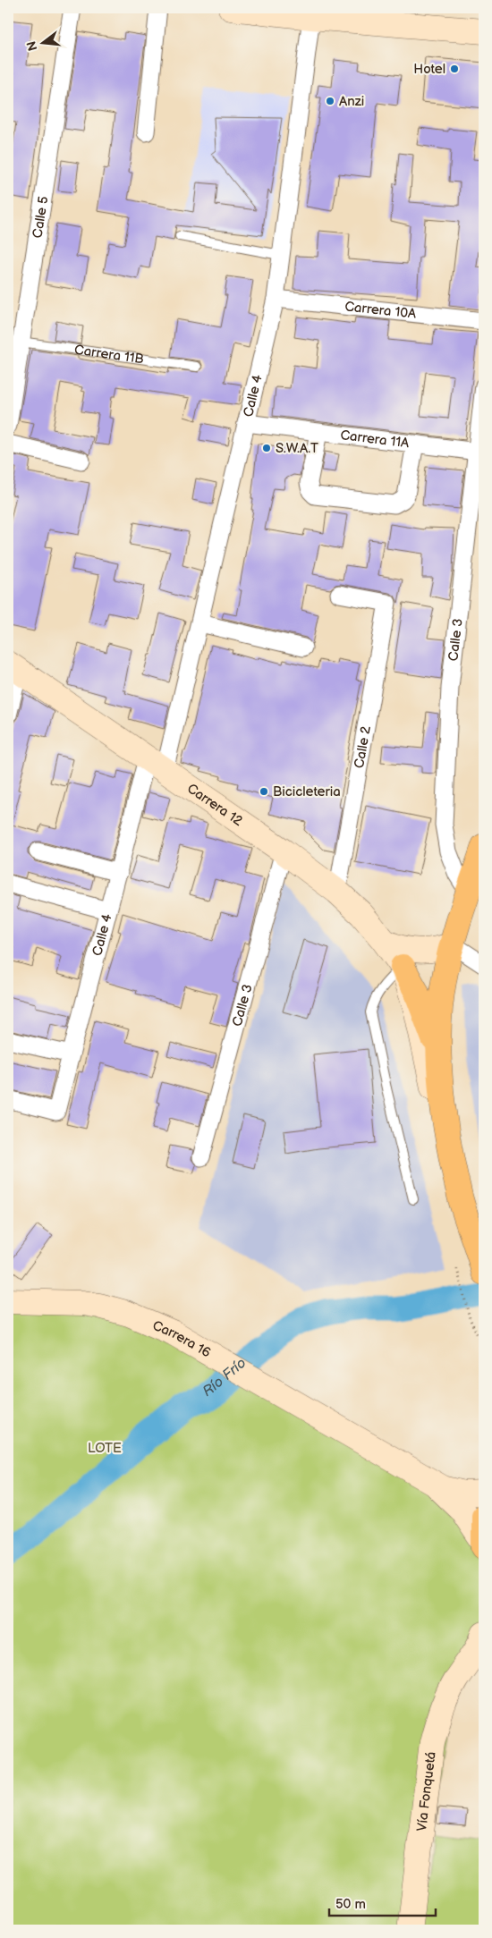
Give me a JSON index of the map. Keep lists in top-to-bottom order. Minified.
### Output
{"streets":{"street":["Calle 5","Carrera 10A","Calle 4","Carrera 11A","Calle 3","Calle 2","Carrera 12","Carrera 16","Vía Fonquetá"],"lane":["Carrera 11B"]},"crossings":[["Calle 5","Carrera 11B"],["Carrera 10A","Calle 4"],["Calle 4","Carrera 11A"],["Calle 4","Carrera 12"],["Carrera 11A","Calle 3"],["Calle 3","Carrera 12"],["Calle 2","Carrera 12"]],"water":["Río Frío"],"parks":["LOTE"],"places":["Hotel","Anzi","S.W.A.T","Bicicleteria"],"scale_bar":"50 m","north":"left"}
